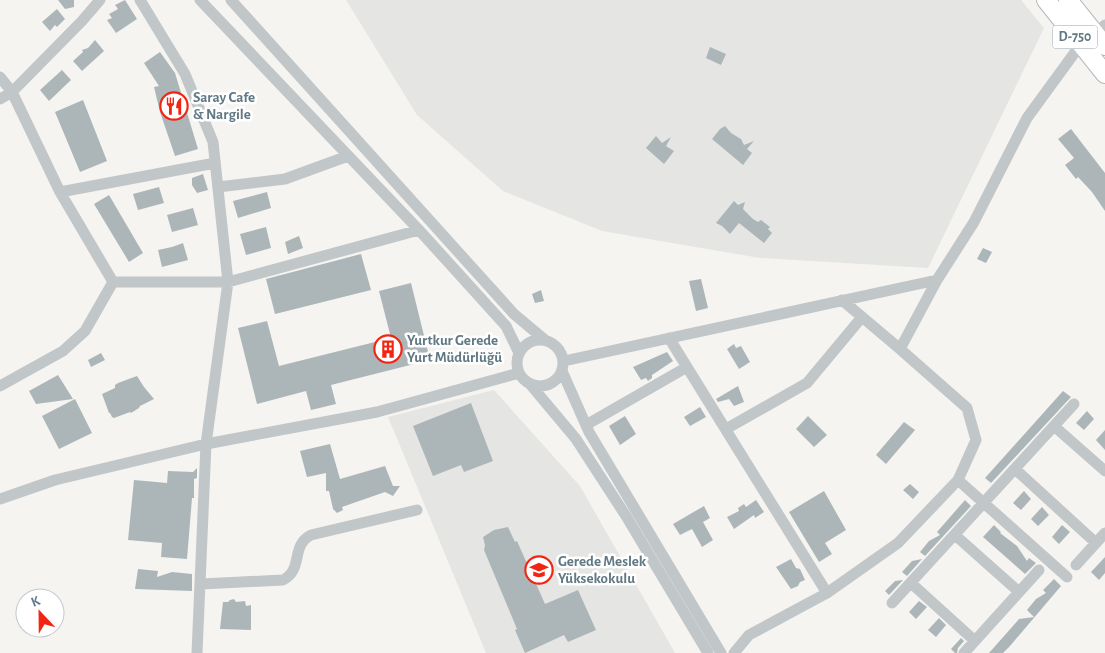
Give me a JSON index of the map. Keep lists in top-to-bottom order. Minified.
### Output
{"streets":{"highway":["D-750"]},"places":{"restaurant":["Saray Cafe & Nargile"],"building":["Yurtkur Gerede Yurt Müdürlüğü"],"school or university":["Gerede Meslek Yüksekokulu"]},"north":"top"}
